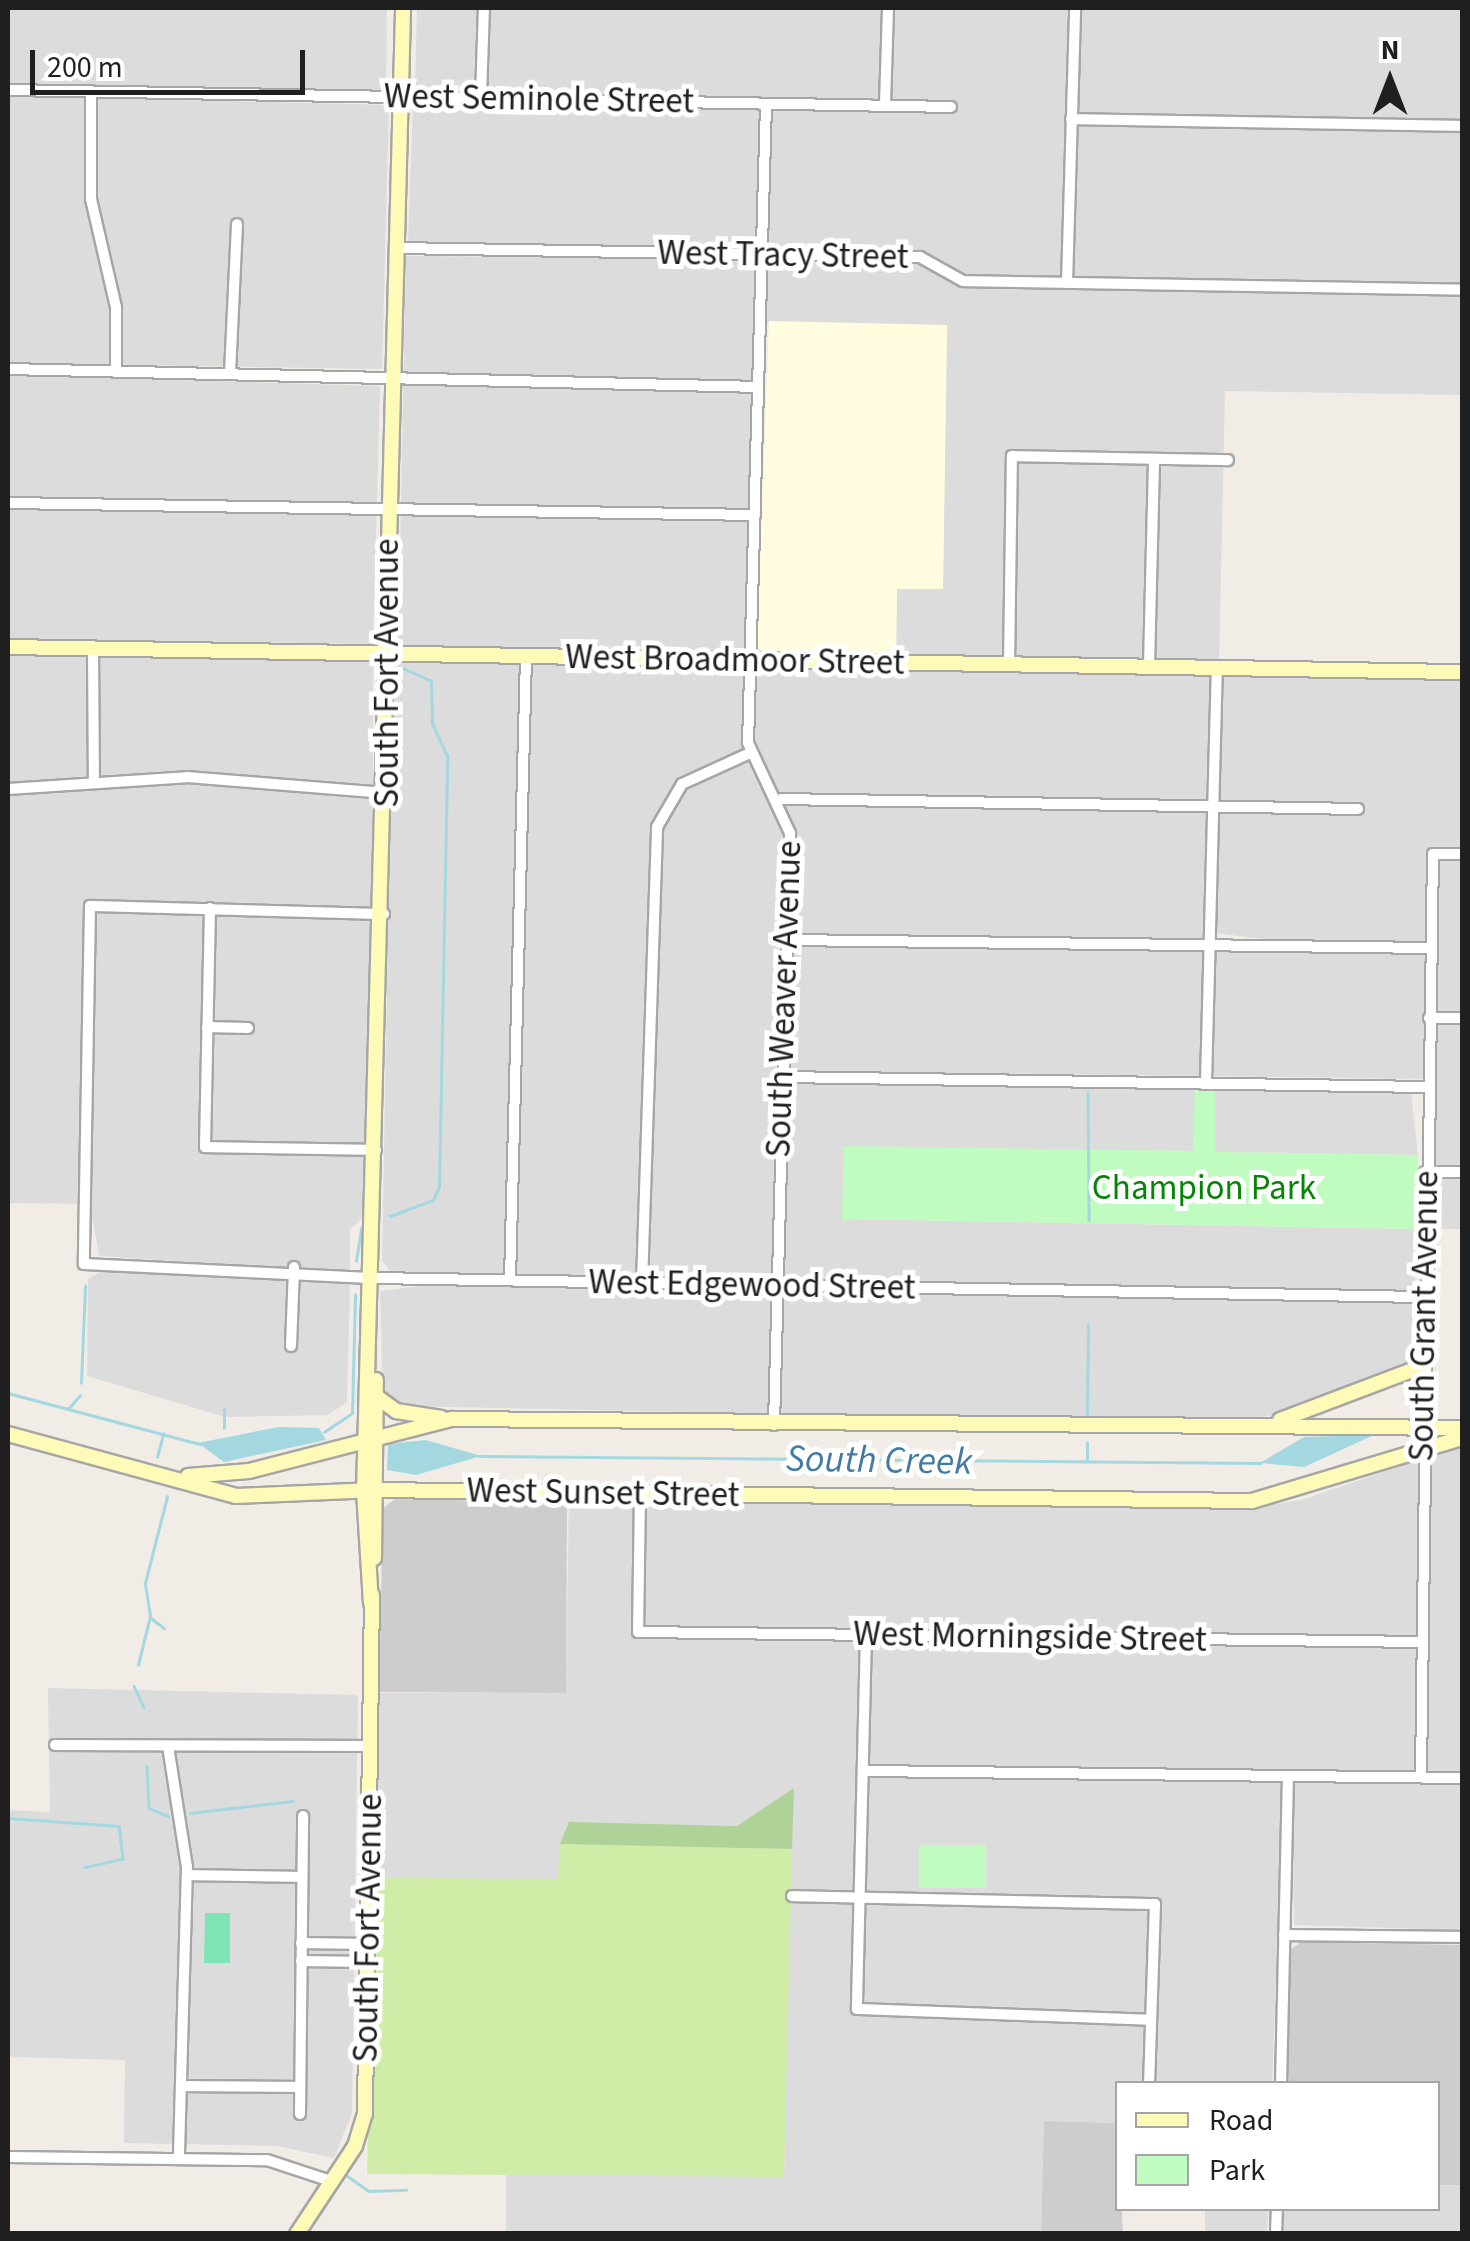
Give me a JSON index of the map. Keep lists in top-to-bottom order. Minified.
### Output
{"streets":{"street":["West Seminole Street","West Tracy Street","West Broadmoor Street","South Fort Avenue","South Weaver Avenue","West Edgewood Street","South Grant Avenue","West Sunset Street","West Morningside Street"]},"crossings":[["West Seminole Street","South Fort Avenue"],["West Tracy Street","South Fort Avenue"],["West Broadmoor Street","South Fort Avenue"],["South Fort Avenue","West Edgewood Street"],["South Fort Avenue","West Sunset Street"],["South Weaver Avenue","West Edgewood Street"],["South Weaver Avenue","West Sunset Street"],["West Edgewood Street","South Grant Avenue"],["South Grant Avenue","West Sunset Street"],["South Grant Avenue","West Morningside Street"],["West Sunset Street","West Morningside Street"]],"water":["South Creek"],"parks":["Champion Park"],"legend":["Road","Park"],"scale_bar":"200 m","north":"top"}
